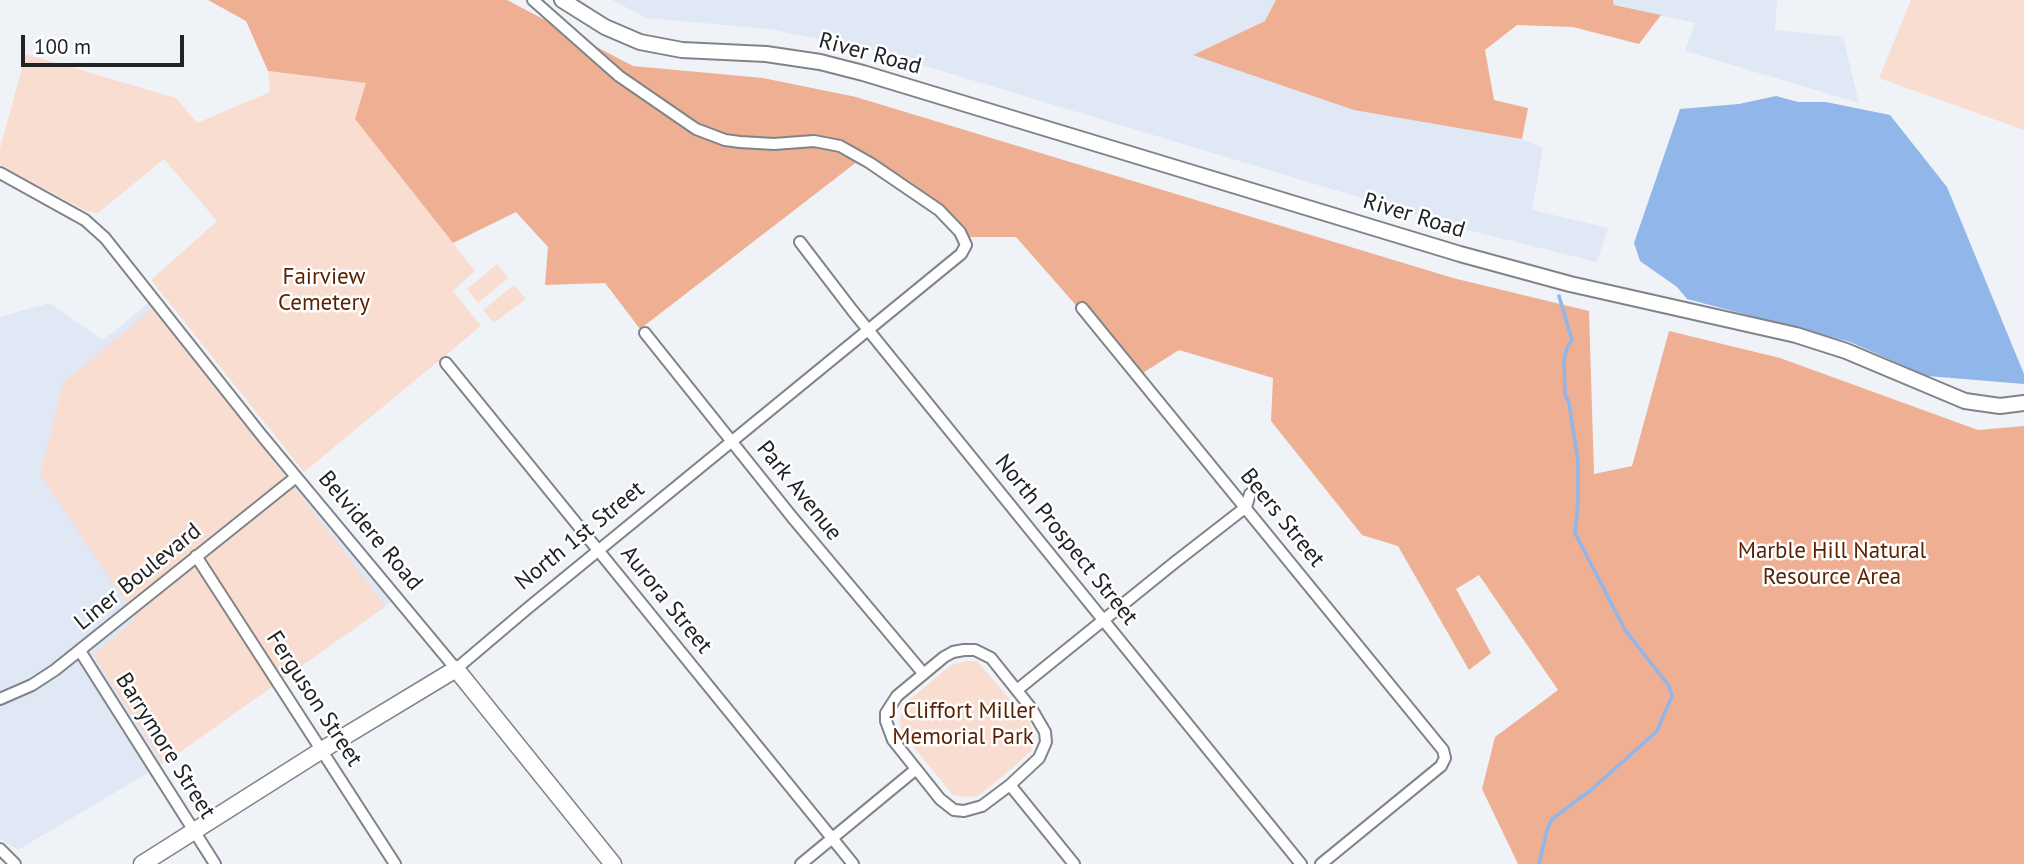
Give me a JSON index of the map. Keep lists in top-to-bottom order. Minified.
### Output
{"streets":{"main road":["Belvidere Road","North 1st Street"],"street":["River Road","Park Avenue","Beers Street","North Prospect Street","Liner Boulevard","Aurora Street","Ferguson Street","Barrymore Street"]},"crossings":[["Park Avenue","North 1st Street"],["Belvidere Road","North 1st Street"],["Belvidere Road","Liner Boulevard"],["North 1st Street","North Prospect Street"],["North 1st Street","Aurora Street"],["North 1st Street","Ferguson Street"],["North 1st Street","Barrymore Street"],["Liner Boulevard","Ferguson Street"],["Liner Boulevard","Barrymore Street"]],"parks":["Fairview Cemetery","Marble Hill Natural Resource Area","J Cliffort Miller Memorial Park"],"scale_bar":"100 m"}
